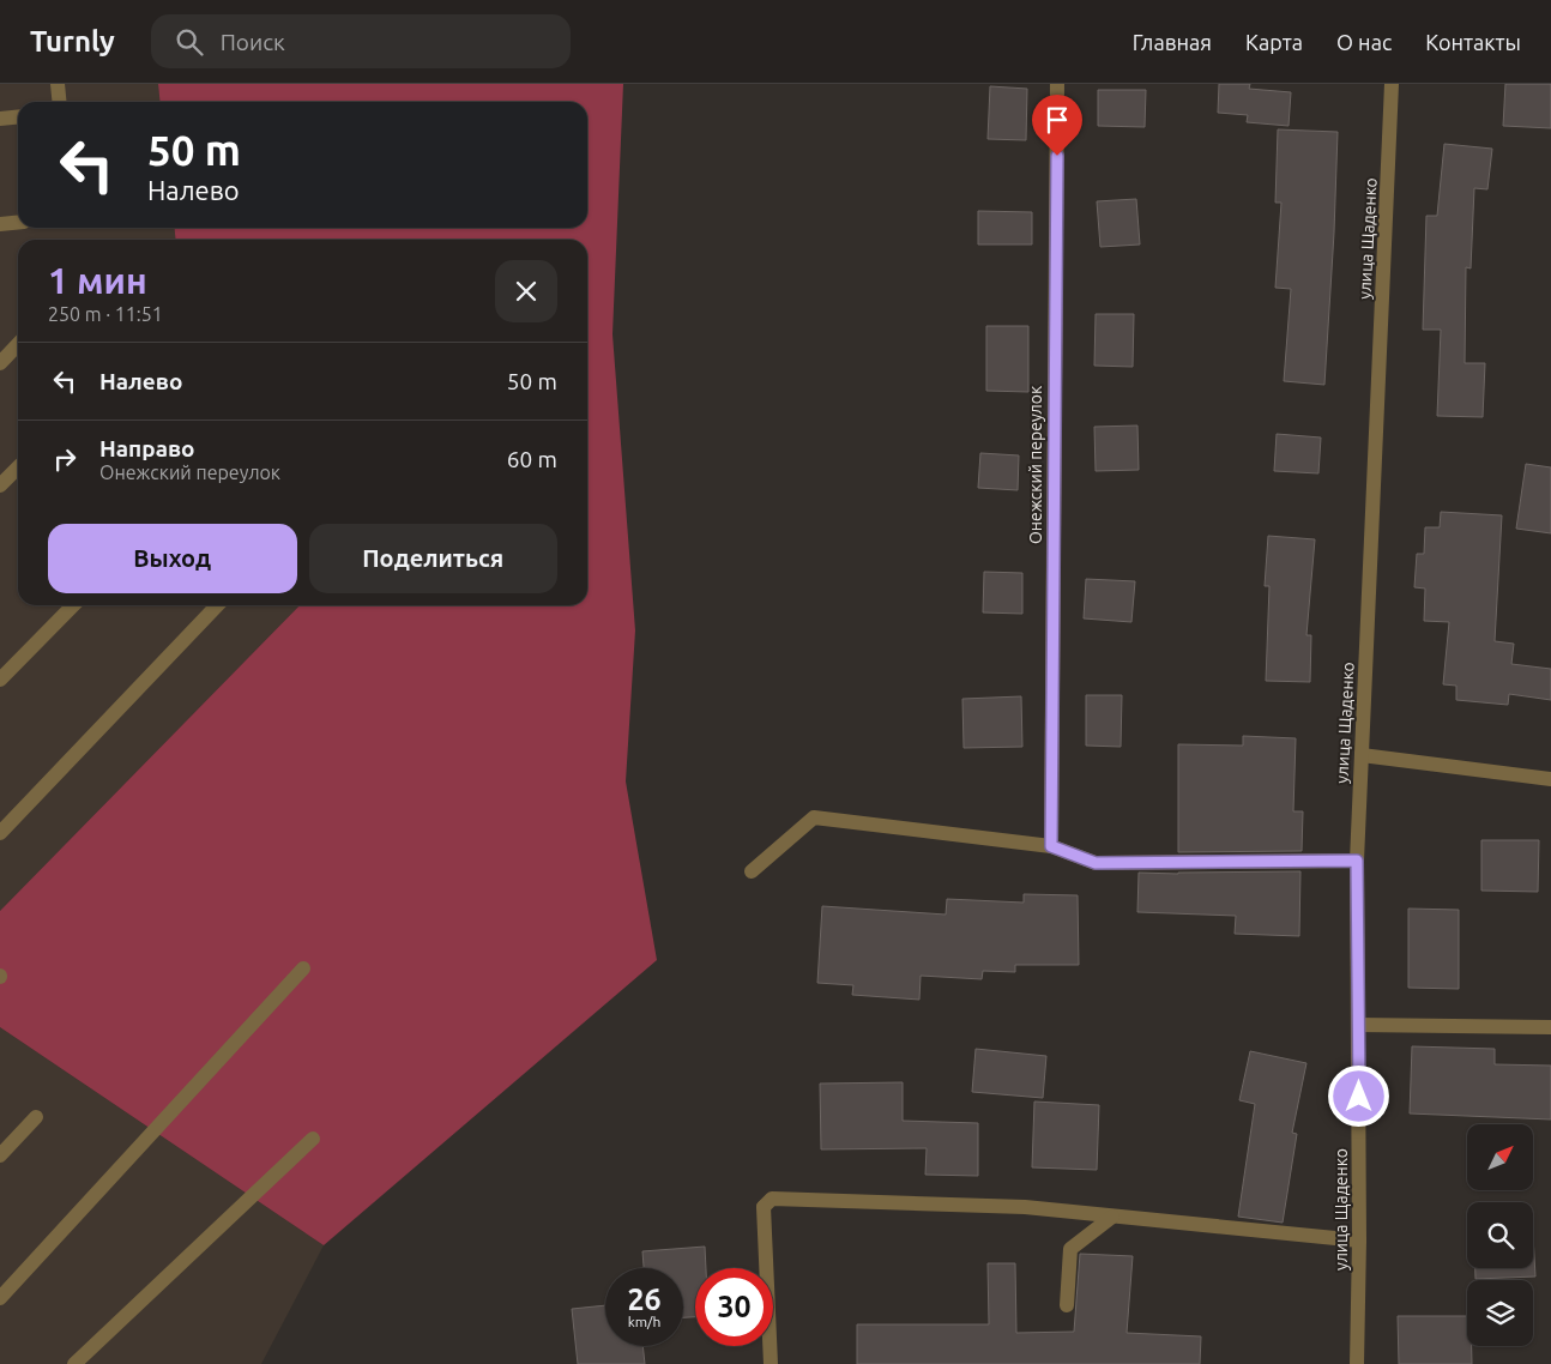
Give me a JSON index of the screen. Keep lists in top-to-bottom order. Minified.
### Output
{"streets":{"street":["улица Щаденко","Онежский переулок"]},"north":"top right","page":{"header":"Turnly","search":"Поиск","nav":["Главная","Карта","О нас","Контакты"],"turn":["50 m","Налево"],"heading":["1 мин","250 m · 11:51"],"list":[{"name":"Налево","value":"50 m"},{"name":"Направо","note":"Онежский переулок","value":"60 m"}],"buttons":["Выход","Поделиться"],"speed":"26 km/h","limit":"30"}}
